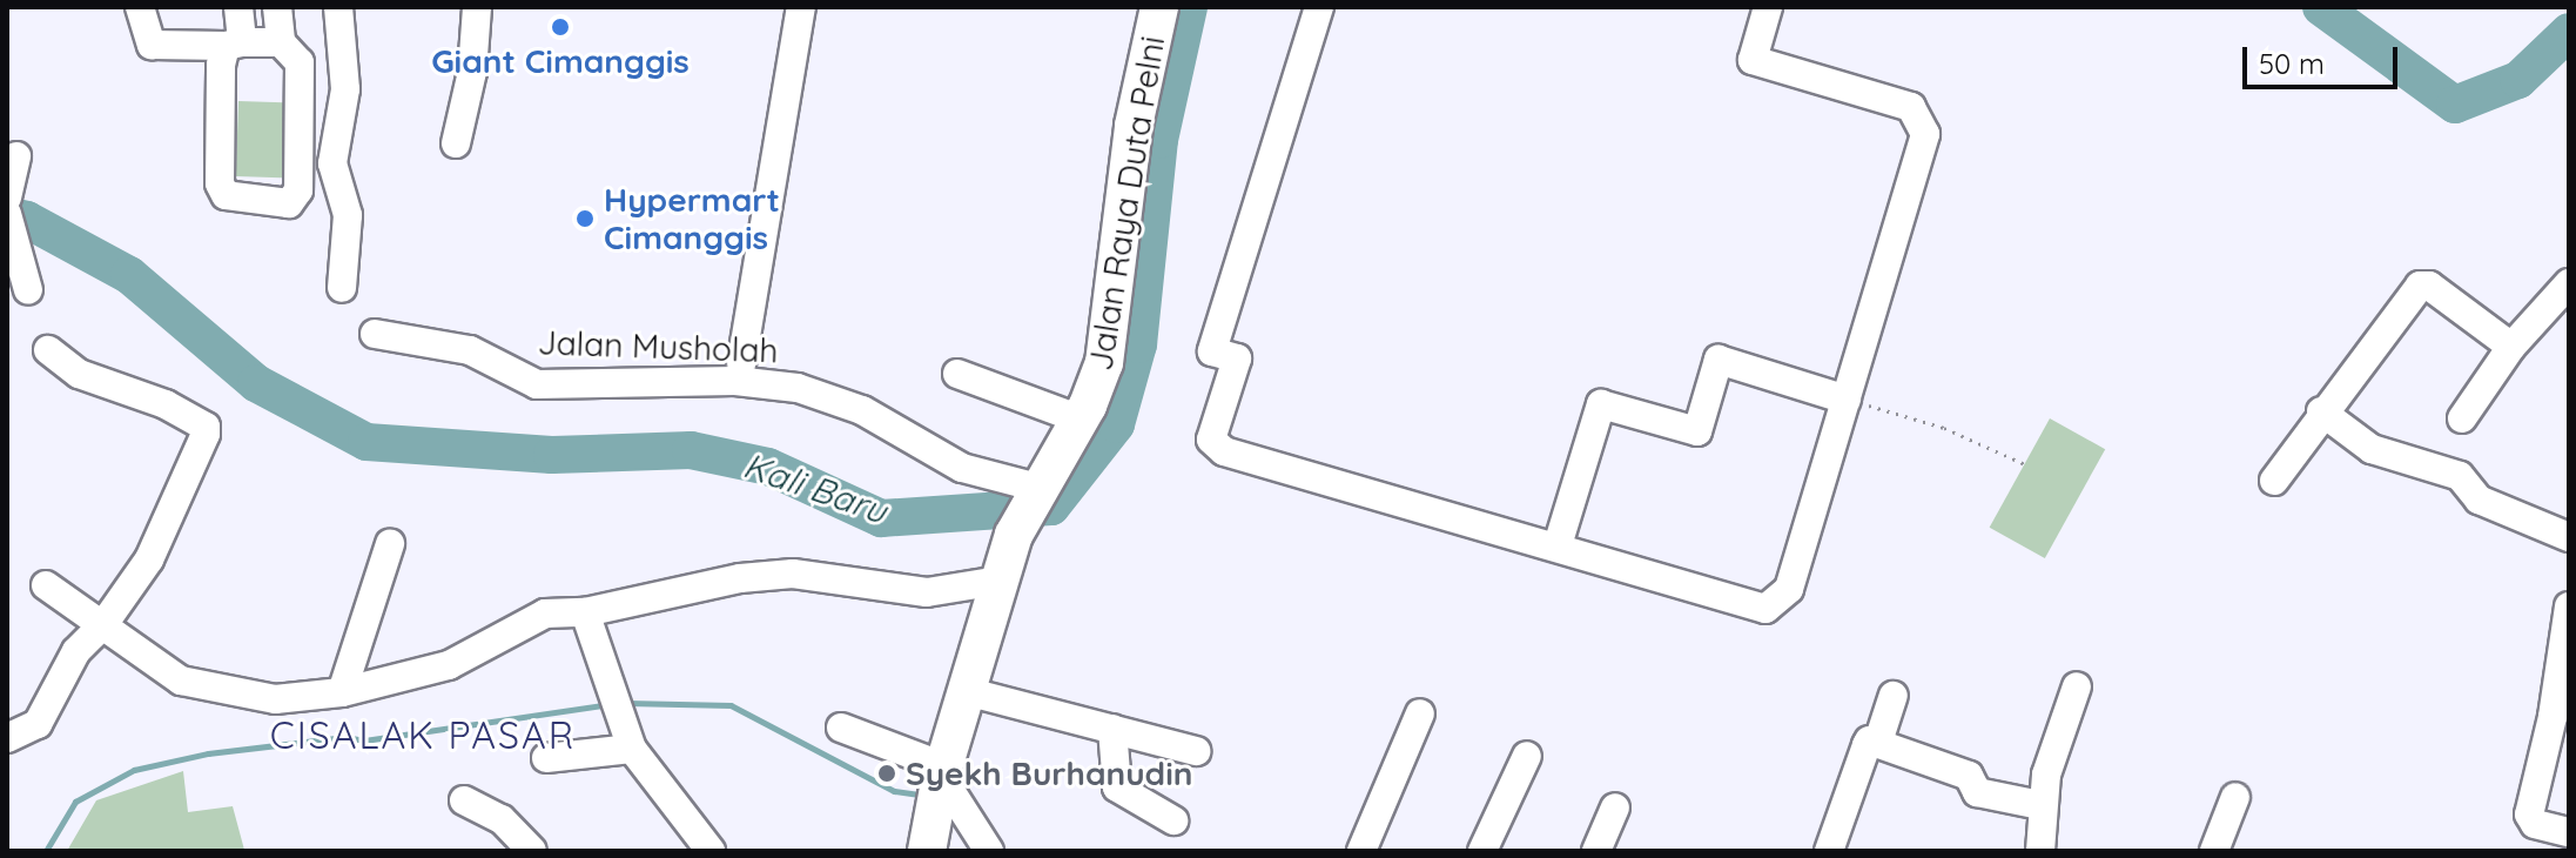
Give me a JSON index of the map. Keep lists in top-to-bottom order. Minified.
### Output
{"streets":{"main road":["Jalan Raya Duta Pelni"],"street":["Jalan Musholah"]},"crossings":[["Jalan Raya Duta Pelni","Jalan Musholah"]],"districts":["CISALAK PASAR"],"water":["Kali Baru"],"places":["Giant Cimanggis","Hypermart Cimanggis","Syekh Burhanudin"],"scale_bar":"50 m"}
